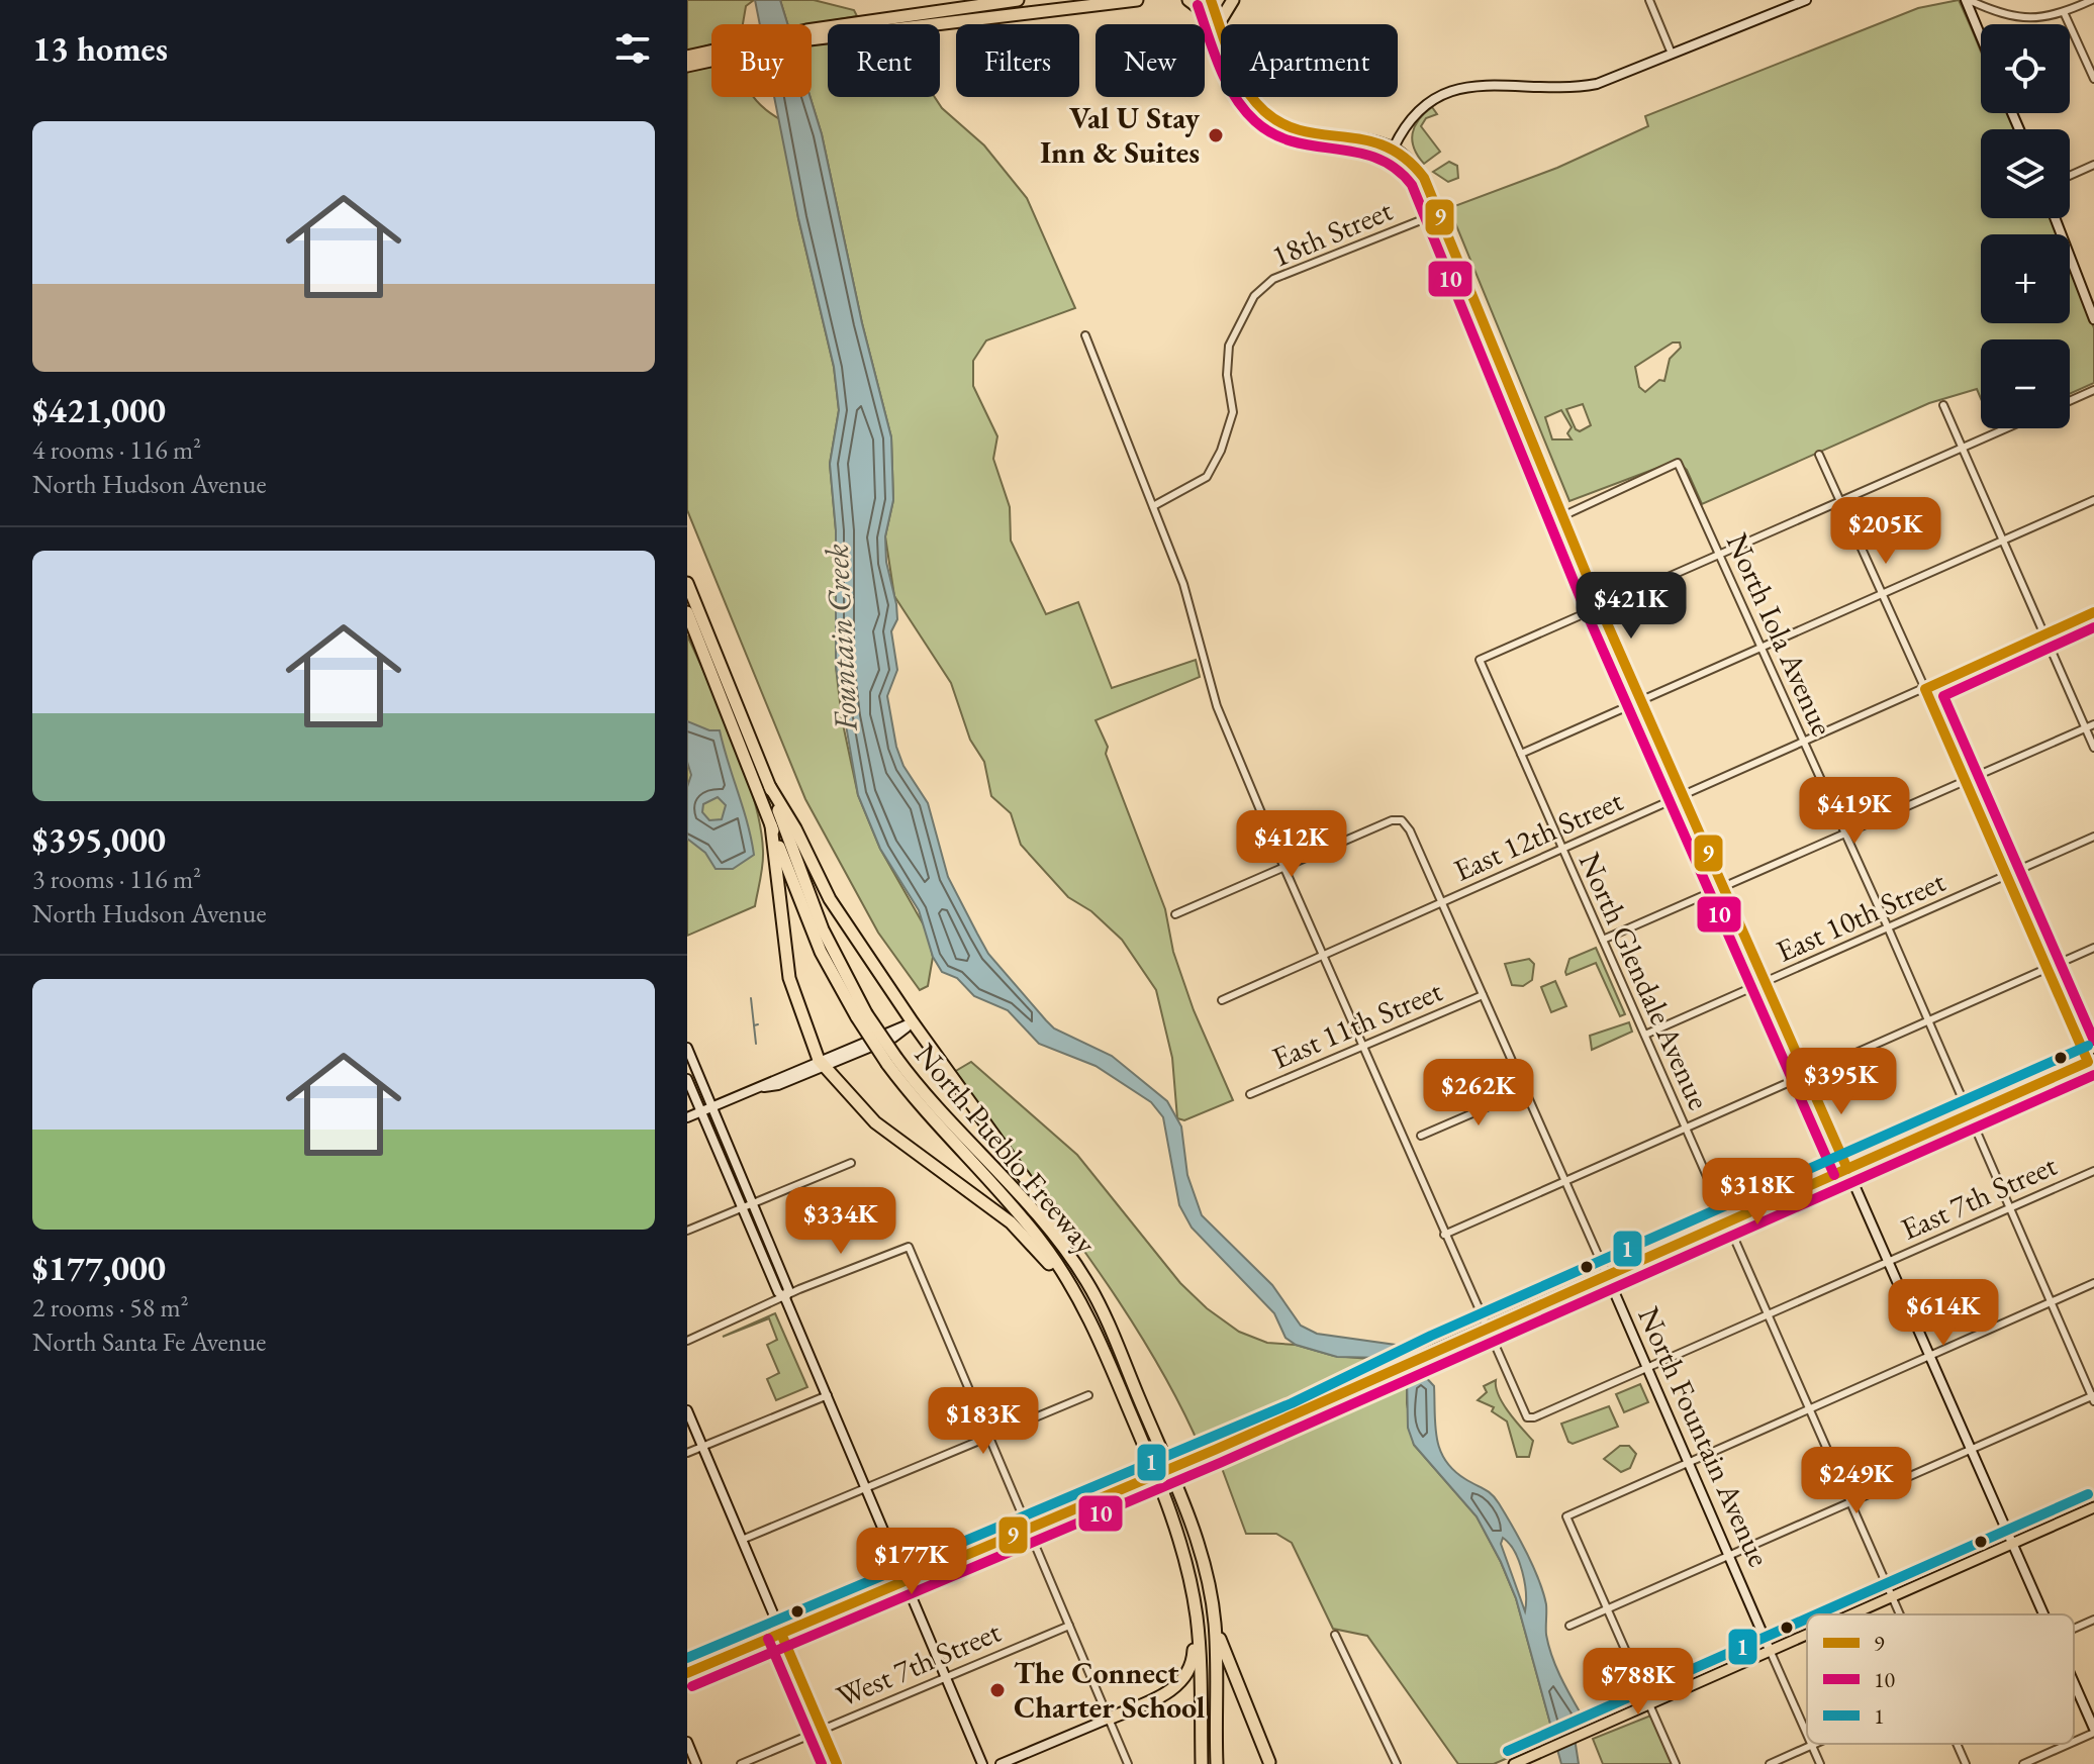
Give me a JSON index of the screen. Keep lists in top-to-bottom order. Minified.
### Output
{"streets":{"highway":["North Pueblo Freeway"],"street":["18th Street","North Iola Avenue","East 12th Street","East 10th Street","North Glendale Avenue","East 11th Street","East 7th Street","North Fountain Avenue","West 7th Street"]},"crossings":[["North Iola Avenue","East 12th Street"],["North Iola Avenue","East 10th Street"],["North Iola Avenue","East 7th Street"],["East 12th Street","North Glendale Avenue"],["East 12th Street","North Fountain Avenue"],["East 10th Street","North Glendale Avenue"],["North Glendale Avenue","East 7th Street"],["East 11th Street","North Fountain Avenue"],["East 7th Street","North Fountain Avenue"]],"water":["Fountain Creek"],"places":["Val U Stay Inn & Suites","The Connect Charter School"],"lines":["transit line 9","transit line 10","transit line 1"],"legend":["9","10","1"],"page":{"heading":"13 homes","map_buttons":["+","−"],"chip":["Buy","Rent","Filters","New","Apartment"],"list":[{"name":"$421,000","note":"4 rooms · 116 m² · North Hudson Avenue"},{"name":"$395,000","note":"3 rooms · 116 m² · North Hudson Avenue"},{"name":"$177,000","note":"2 rooms · 58 m² · North Santa Fe Avenue"}],"price":["$205K","$421K","$419K","$412K","$395K","$262K","$318K","$334K","$614K","$183K","$249K","$177K","$788K"]}}
